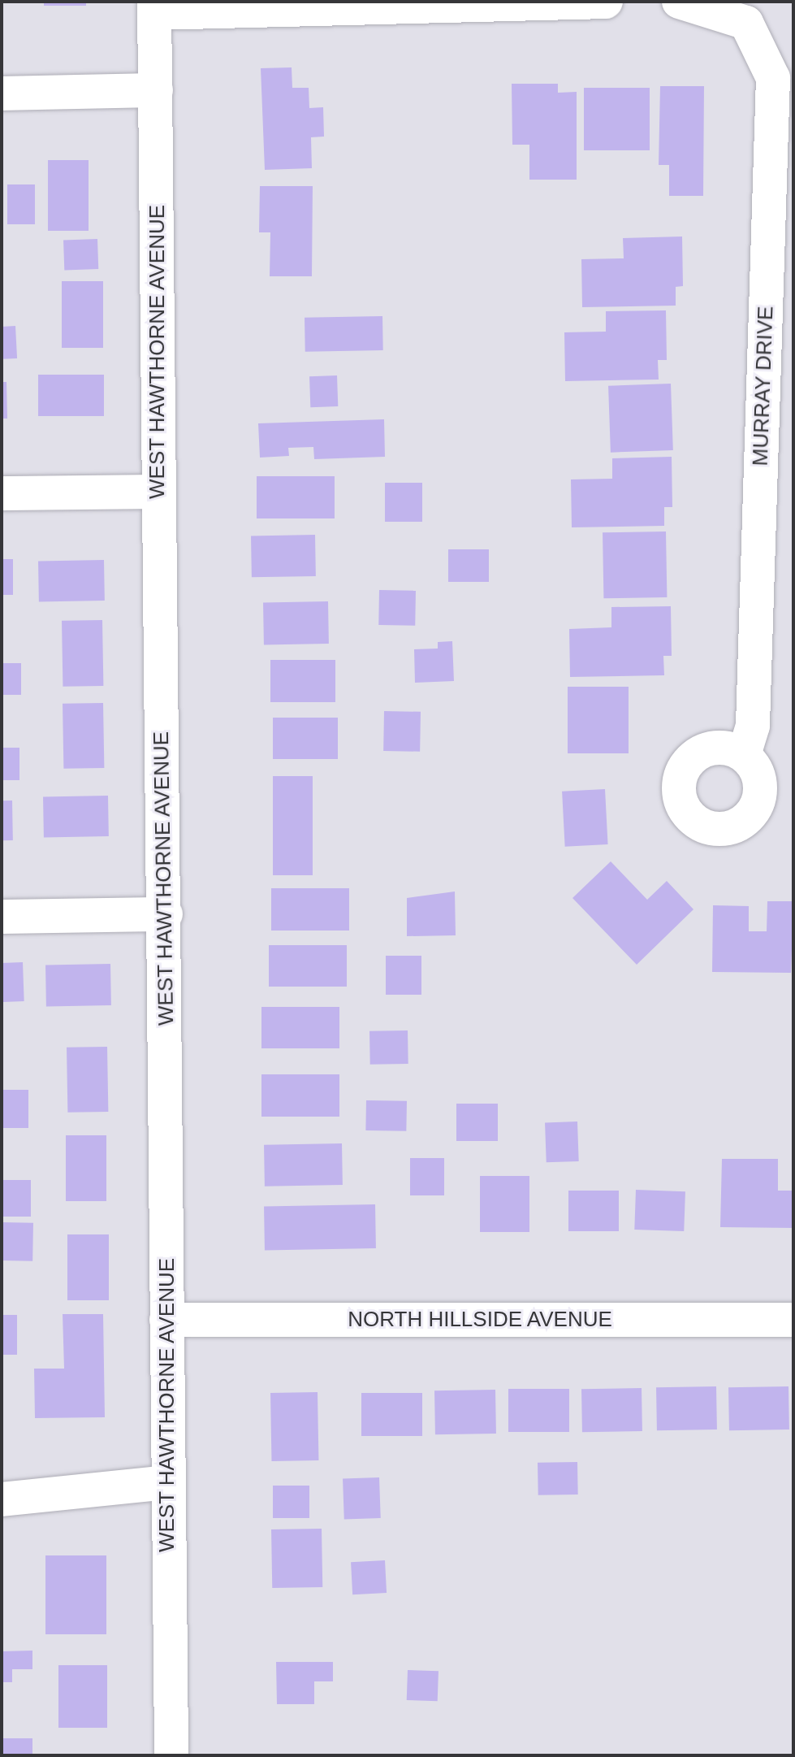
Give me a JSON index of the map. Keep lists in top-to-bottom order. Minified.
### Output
{"streets":{"street":["WEST HAWTHORNE AVENUE","MURRAY DRIVE","NORTH HILLSIDE AVENUE"]},"crossings":[["WEST HAWTHORNE AVENUE","NORTH HILLSIDE AVENUE"]]}
